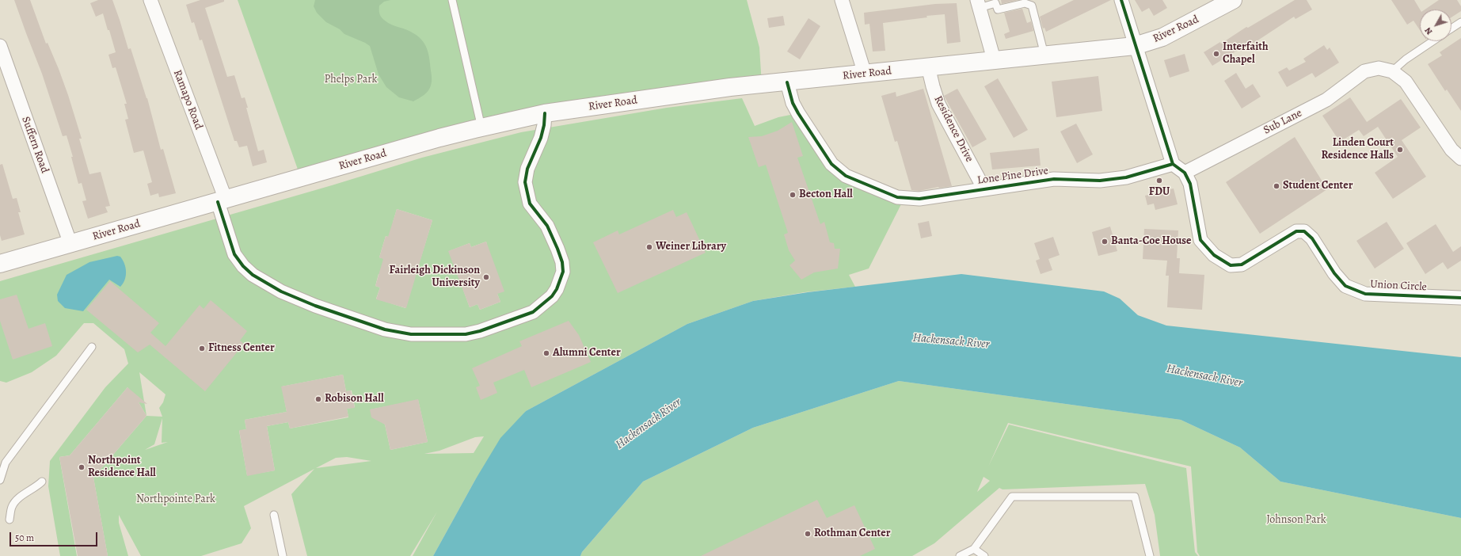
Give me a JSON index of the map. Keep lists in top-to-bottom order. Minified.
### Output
{"streets":{"main road":["River Road"],"street":["Ramapo Road","Sub Lane","Residence Drive","Suffern Road","Lone Pine Drive","Union Circle"]},"crossings":[["River Road","Ramapo Road"],["River Road","Residence Drive"],["River Road","Suffern Road"],["River Road","Lone Pine Drive"],["Sub Lane","Union Circle"],["Residence Drive","Lone Pine Drive"],["Lone Pine Drive","Union Circle"]],"water":["Hackensack River"],"parks":["Phelps Park","Northpointe Park","Johnson Park"],"places":["Interfaith Chapel","Linden Court Residence Halls","FDU","Student Center","Becton Hall","Banta-Coe House","Weiner Library","Fairleigh Dickinson University","Fitness Center","Alumni Center","Robison Hall","Northpoint Residence Hall","Rothman Center"],"scale_bar":"50 m","north":"bottom left"}
